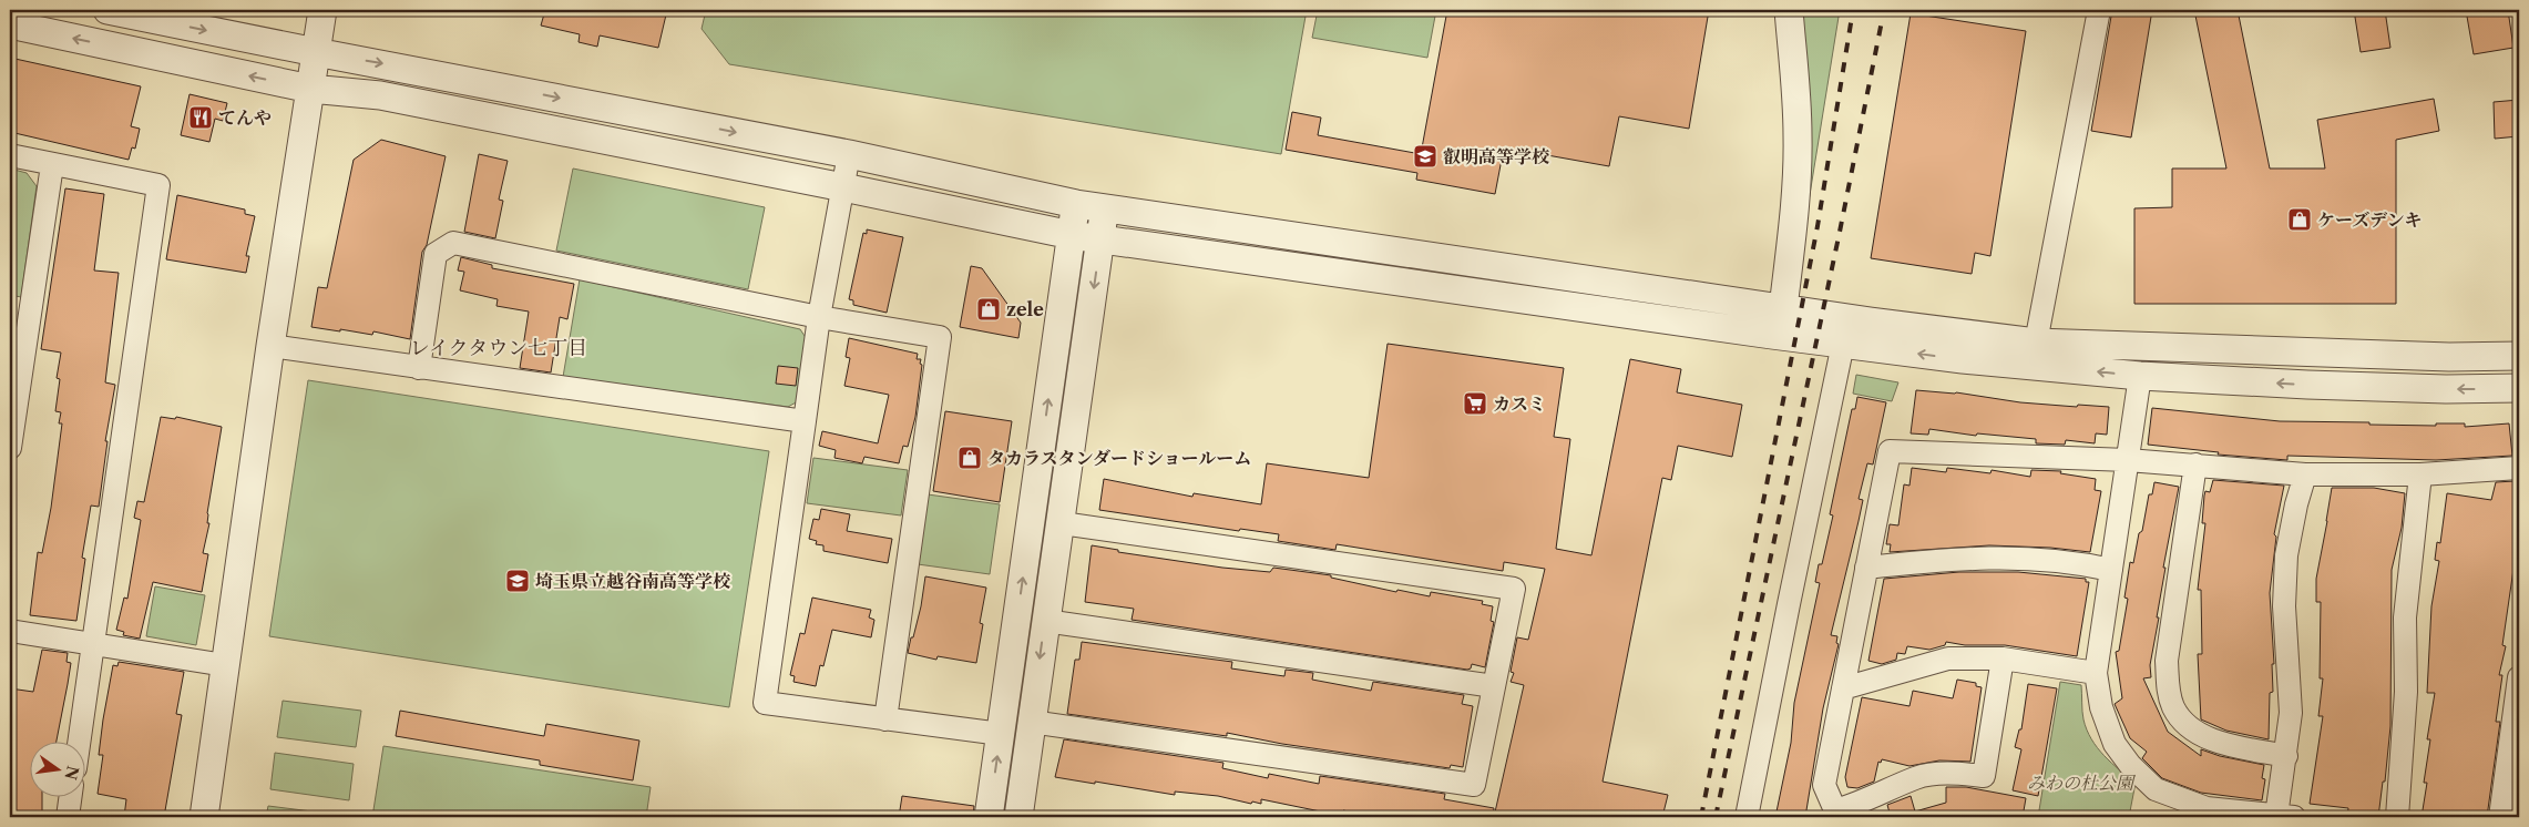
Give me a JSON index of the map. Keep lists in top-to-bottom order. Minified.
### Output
{"districts":["レイクタウン七丁目"],"parks":["みわの杜公園"],"places":{"restaurant":["てんや"],"school or university":["叡明高等学校","埼玉県立越谷南高等学校"],"shop":["ケーズデンキ","zele","タカラスタンダードショールーム"],"supermarket":["カスミ"]},"north":"right"}
